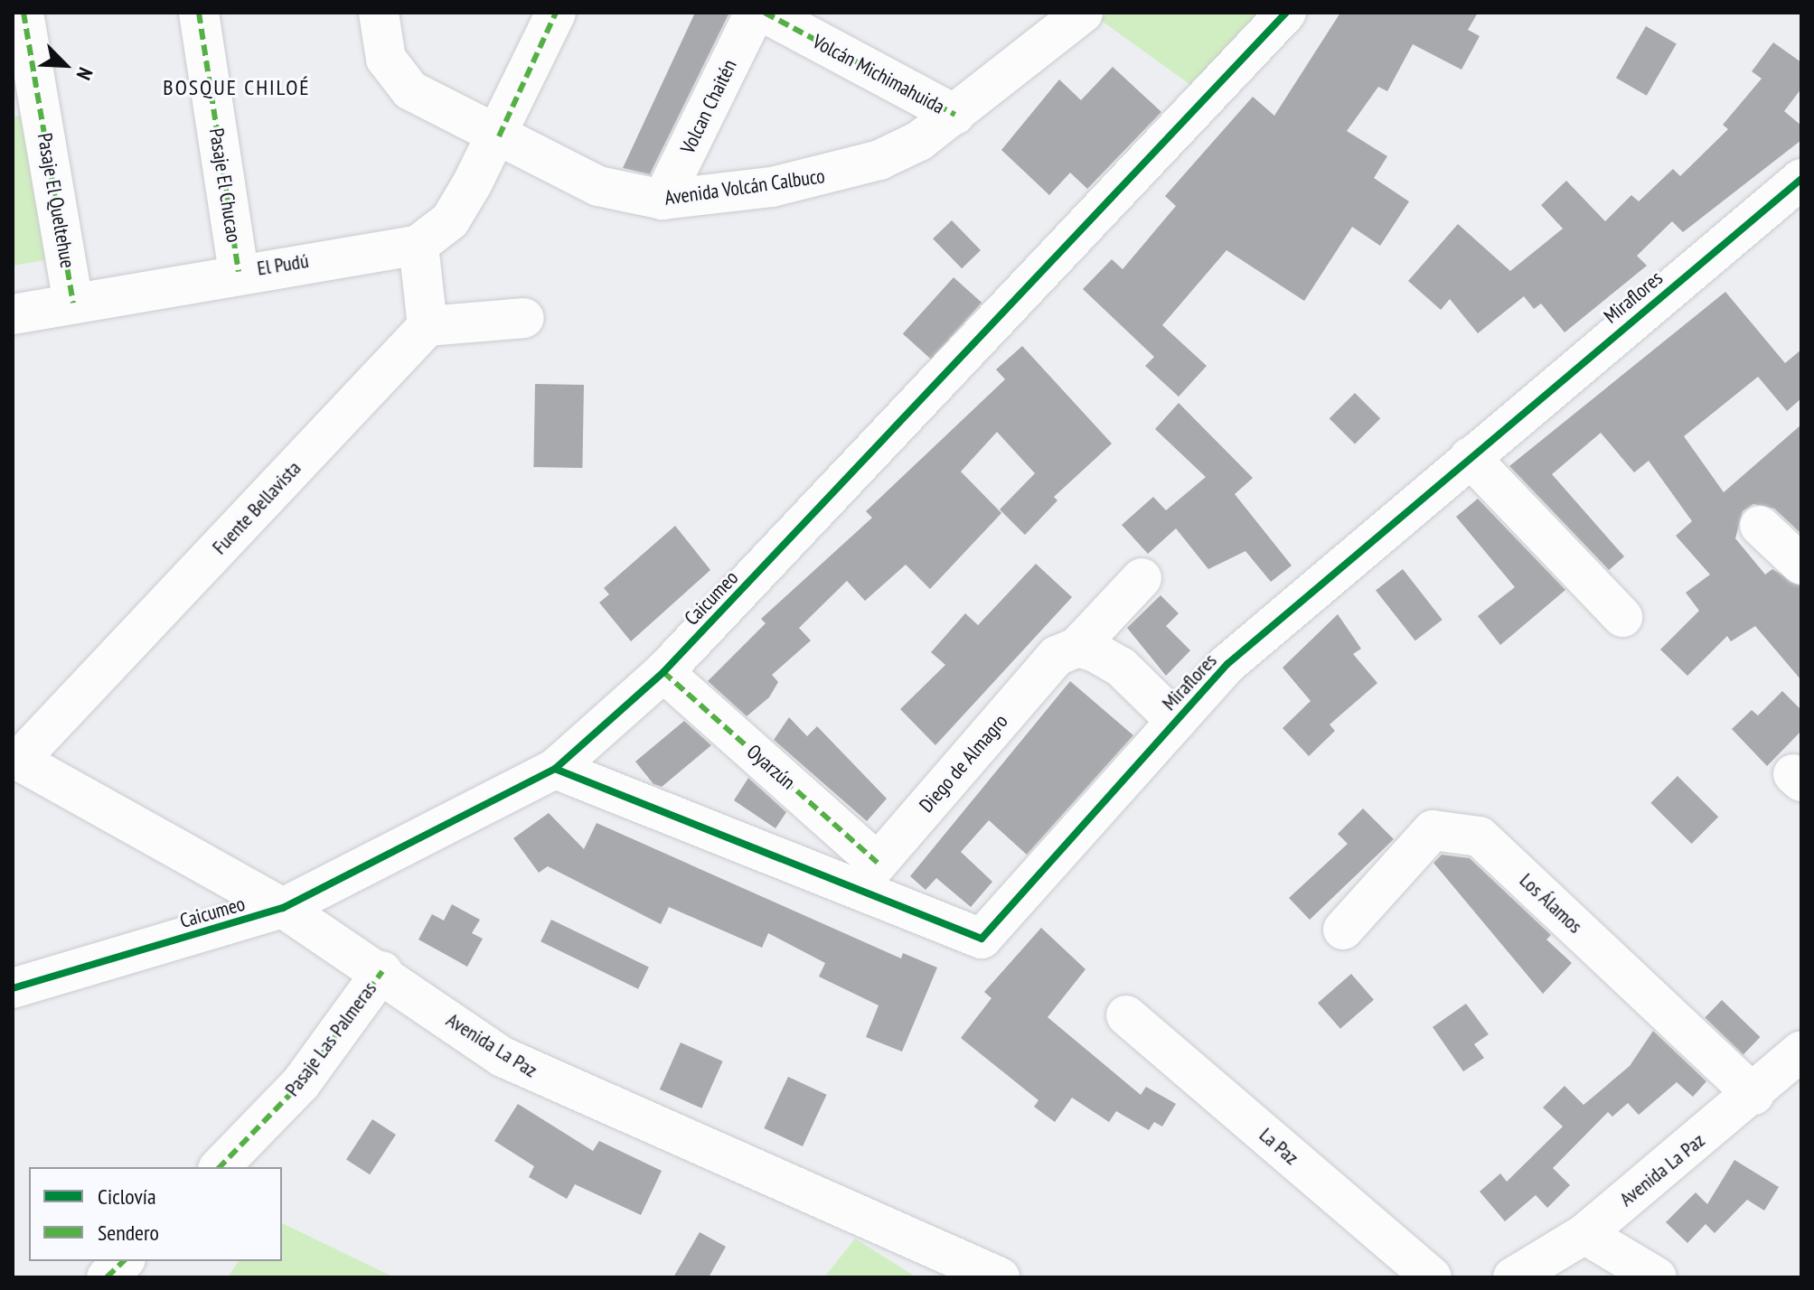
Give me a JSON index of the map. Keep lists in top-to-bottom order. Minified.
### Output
{"streets":{"street":["Volcán Michimahuida","Volcan Chaitén","Pasaje El Chucao","Avenida Volcán Calbuco","Pasaje El Queltehue","El Pudú","Miraflores","Fuente Bellavista","Caicumeo","Diego de Almagro","Oyarzún","Los Álamos","Pasaje Las Palmeras","Avenida La Paz","La Paz"]},"crossings":[["Volcán Michimahuida","Avenida Volcán Calbuco"],["Volcan Chaitén","Avenida Volcán Calbuco"],["Pasaje El Chucao","El Pudú"],["Avenida Volcán Calbuco","El Pudú"],["Pasaje El Queltehue","El Pudú"],["Miraflores","Caicumeo"],["Miraflores","Diego de Almagro"],["Miraflores","Oyarzún"],["Fuente Bellavista","Avenida La Paz"],["Caicumeo","Oyarzún"],["Caicumeo","Avenida La Paz"],["Diego de Almagro","Oyarzún"],["Los Álamos","Avenida La Paz"],["Pasaje Las Palmeras","Avenida La Paz"]],"districts":["BOSQUE CHILOÉ"],"legend":["Ciclovía","Sendero"],"north":"bottom right"}
